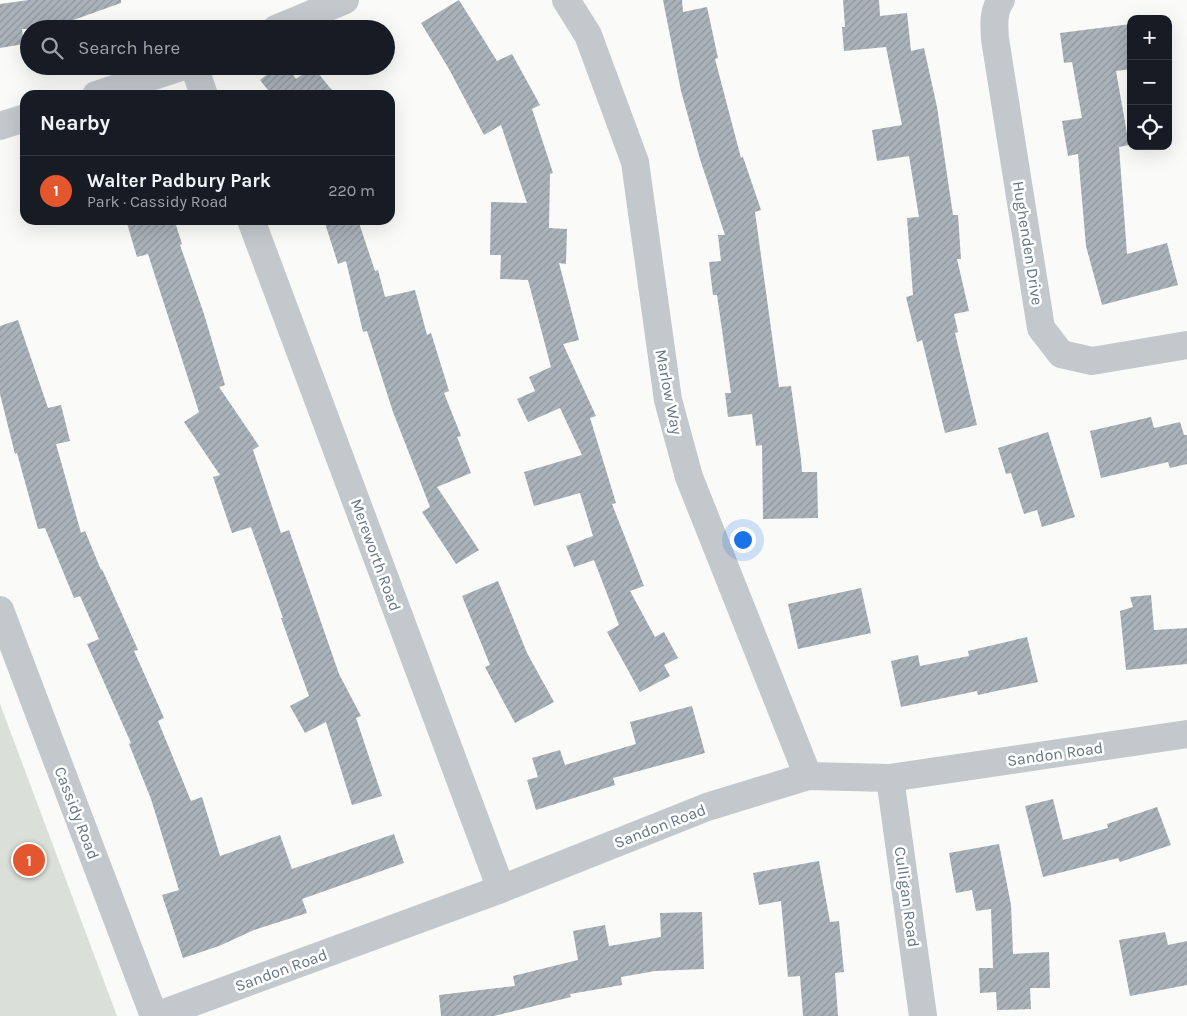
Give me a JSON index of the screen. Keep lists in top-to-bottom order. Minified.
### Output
{"streets":{"street":["Hughenden Drive","Marlow Way","Mereworth Road","Sandon Road","Cassidy Road","Culligan Road"]},"crossings":[["Marlow Way","Sandon Road"],["Mereworth Road","Sandon Road"],["Sandon Road","Cassidy Road"],["Sandon Road","Culligan Road"]],"page":{"map_buttons":["+","−"],"search":"Search here","heading":"Nearby","list":[{"mark":"1","name":"Walter Padbury Park","note":"Park · Cassidy Road","value":"220 m"}],"pins":"1"}}
